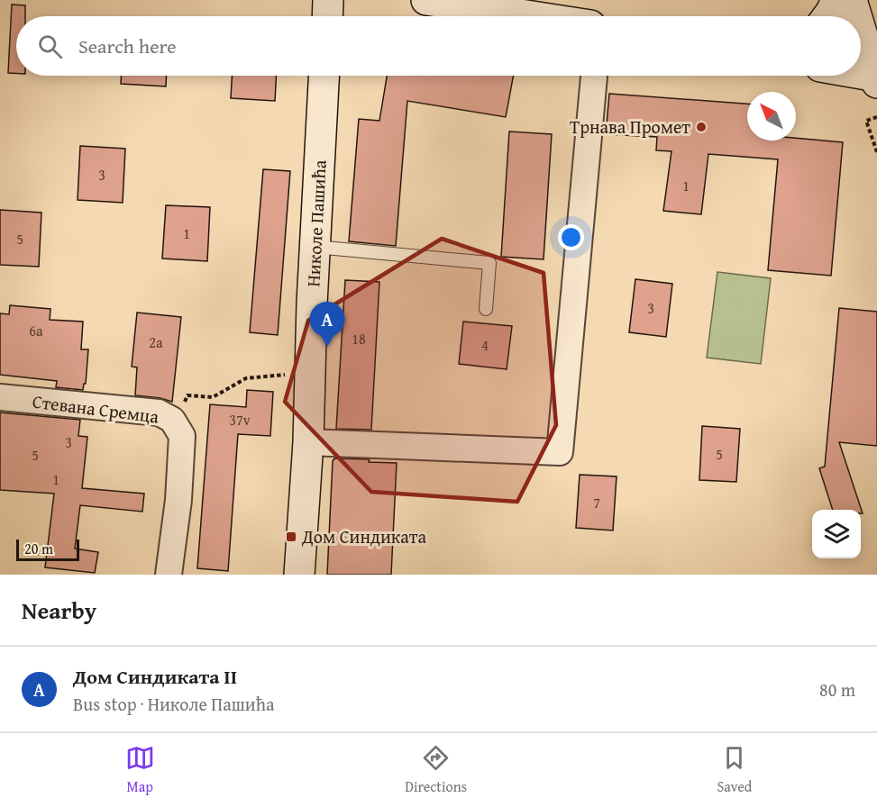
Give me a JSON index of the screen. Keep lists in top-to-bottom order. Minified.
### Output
{"streets":{"street":["Николе Пашића","Стевана Сремца"]},"places":{"other":["Трнава Промет"],"transit":["Дом Синдиката"]},"house_numbers":["3","1","1","5","3","6a","18","2a","4","37v","3","5","5","1","7"],"scale_bar":"20 m","north":"top left","page":{"search":"Search here","pins":"A","scale":"20 m","heading":"Nearby","list":[{"mark":"A","name":"Дом Синдиката II","note":"Bus stop · Николе Пашића","value":"80 m"}],"nav":["Map","Directions","Saved"]}}
